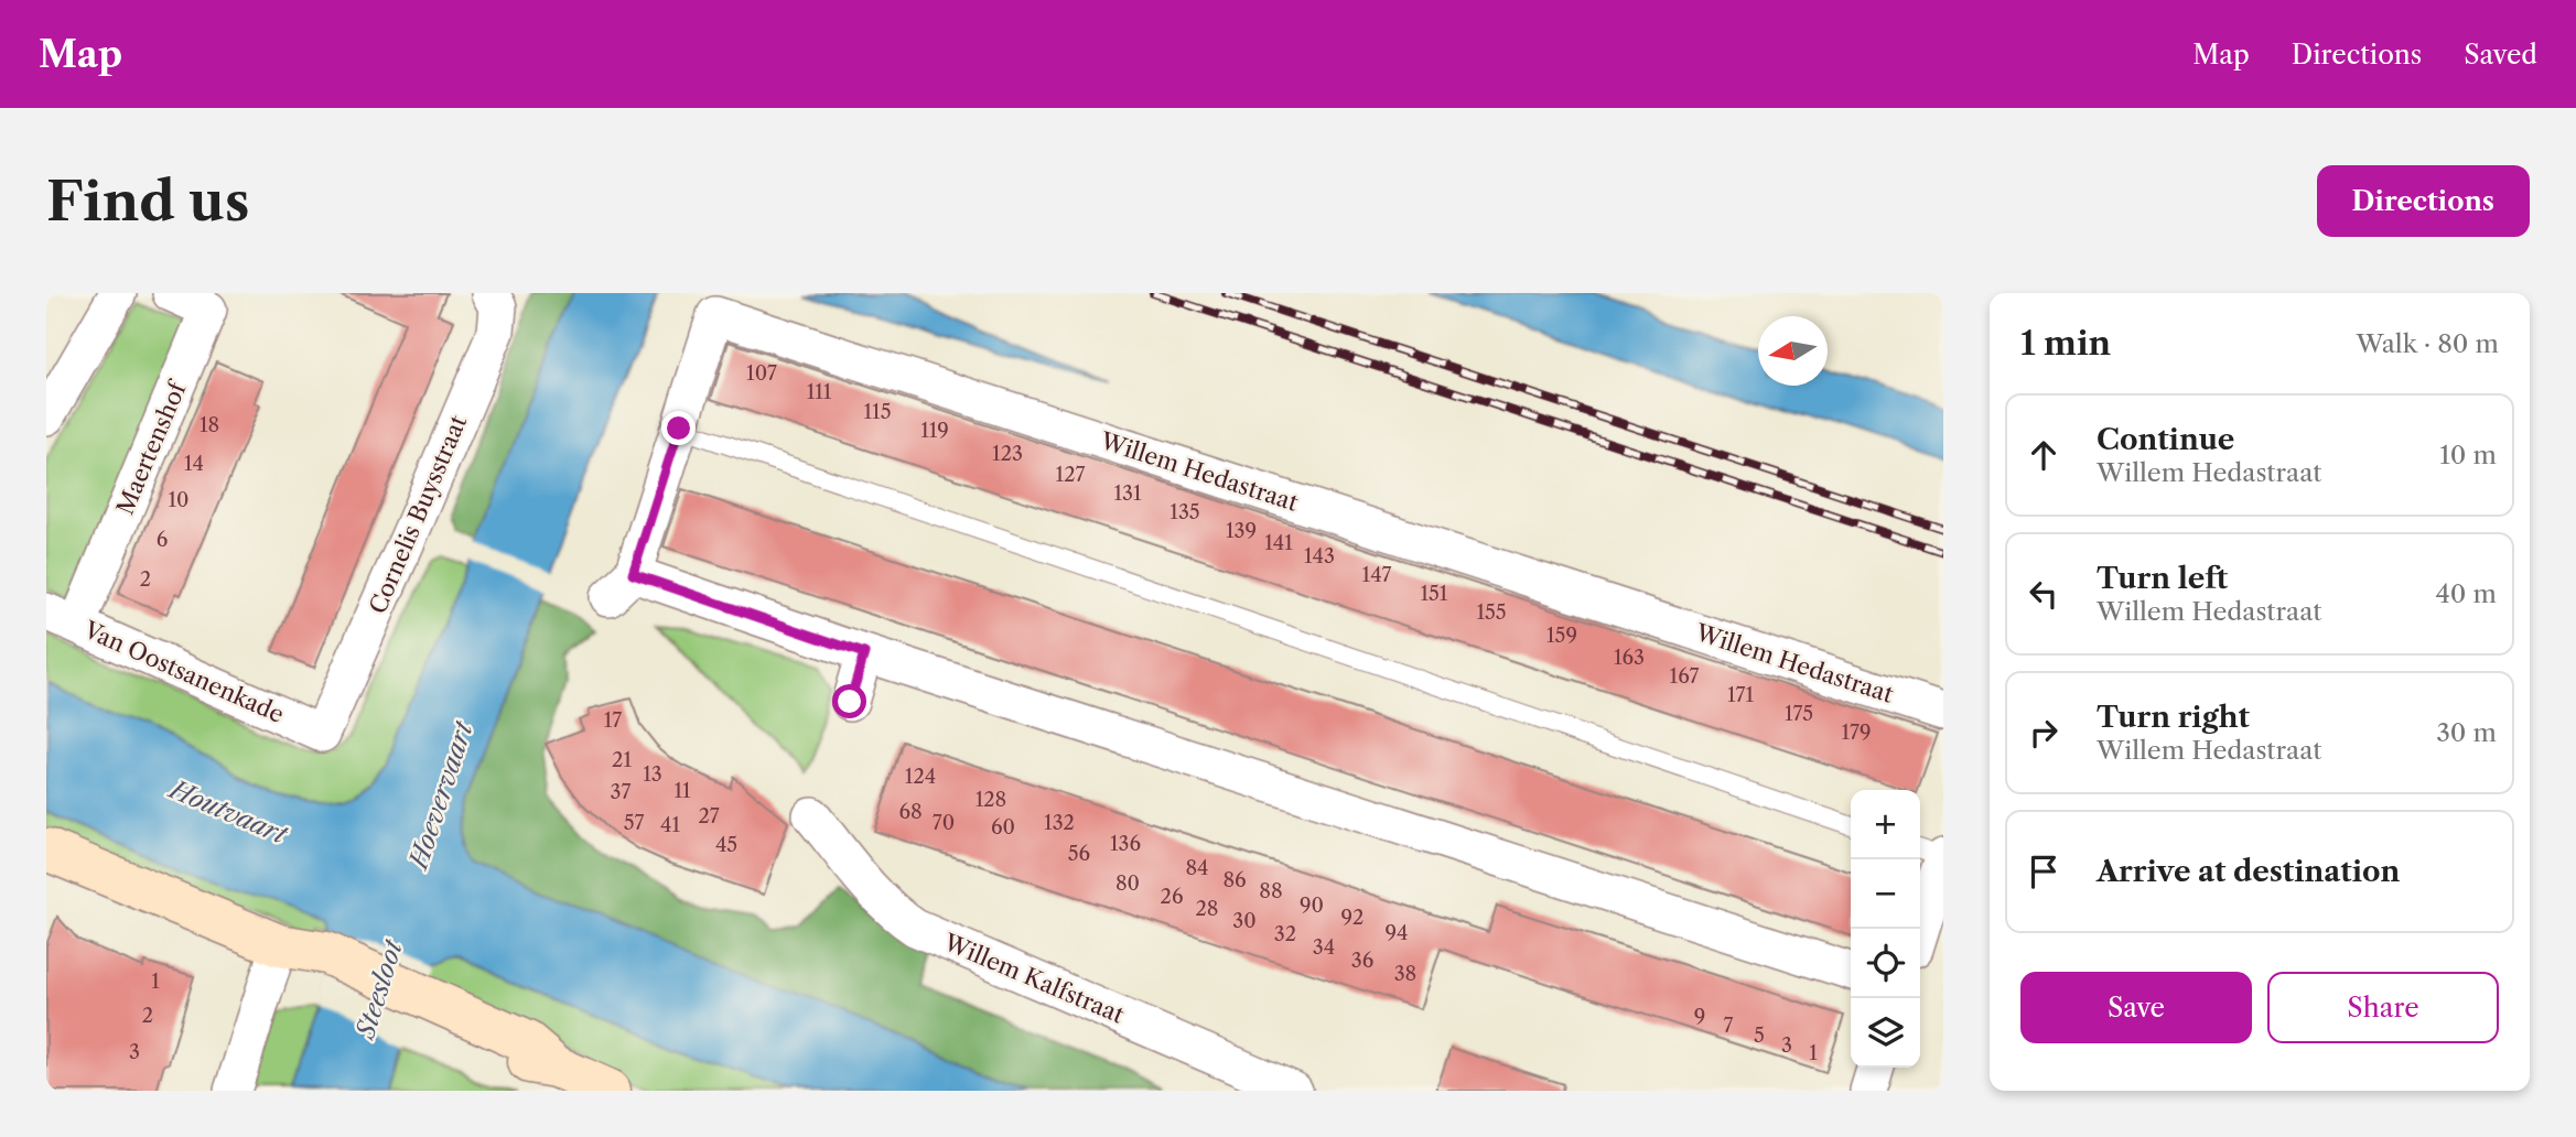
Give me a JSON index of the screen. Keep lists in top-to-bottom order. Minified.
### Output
{"streets":{"street":["Maertenshof","Willem Hedastraat","Cornelis Buysstraat","Van Oostsanenkade","Willem Kalfstraat"]},"crossings":[["Maertenshof","Van Oostsanenkade"],["Cornelis Buysstraat","Van Oostsanenkade"]],"water":["Hoevervaart","Houtvaart","Steesloot"],"house_numbers":["107","111","115","18","119","123","14","127","131","10","135","139","6","141","143","147","2","151","155","159","163","167","171","175","17","179","21","13","124","11","37","128","68","27","57","70","132","41","60","136","45","56","84","86","80","88","26","90","28","92","30","94","32","34","36","38","1","2","9","7","5","3","3","1"],"north":"left","page":{"header":"Map","nav":["Map","Directions","Saved"],"buttons":["Directions",["Save","Share"]],"title":"Find us","heading":["1 min","Walk · 80 m"],"list":[["Continue","Willem Hedastraat","10 m"],["Turn left","Willem Hedastraat","40 m"],["Turn right","Willem Hedastraat","30 m"],"Arrive at destination"],"map_buttons":["+","−"]}}
